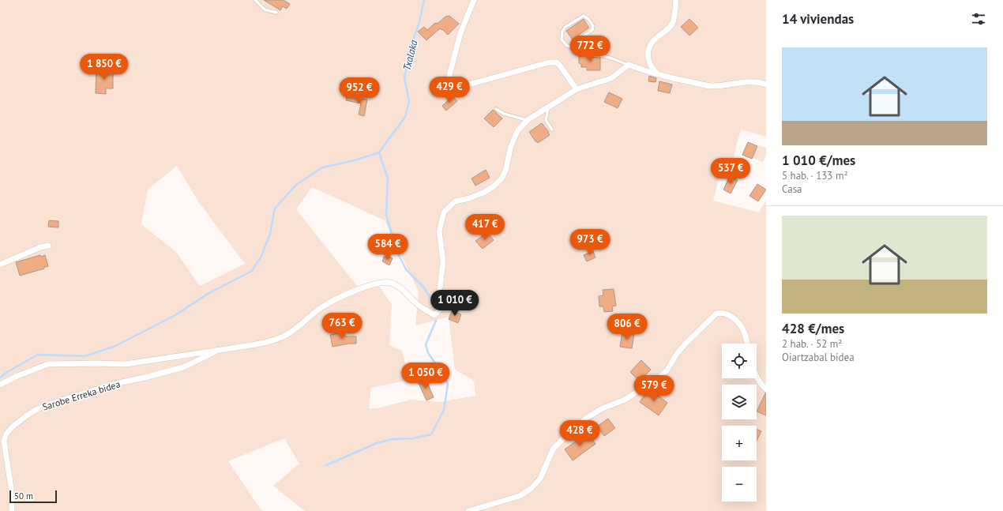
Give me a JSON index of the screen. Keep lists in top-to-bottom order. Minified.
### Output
{"streets":{"street":["Sarobe Erreka bidea"]},"water":["Txalaka"],"scale_bar":"50 m","page":{"heading":"14 viviendas","price":["772 €","1 850 €","429 €","952 €","537 €","417 €","973 €","584 €","1 010 €","763 €","806 €","1 050 €","579 €","428 €"],"list":[{"name":"1 010 €/mes","note":"5 hab. · 133 m² · Casa"},{"name":"428 €/mes","note":"2 hab. · 52 m² · Oiartzabal bidea"}],"map_buttons":["+","−"],"scale":"50 m"}}
